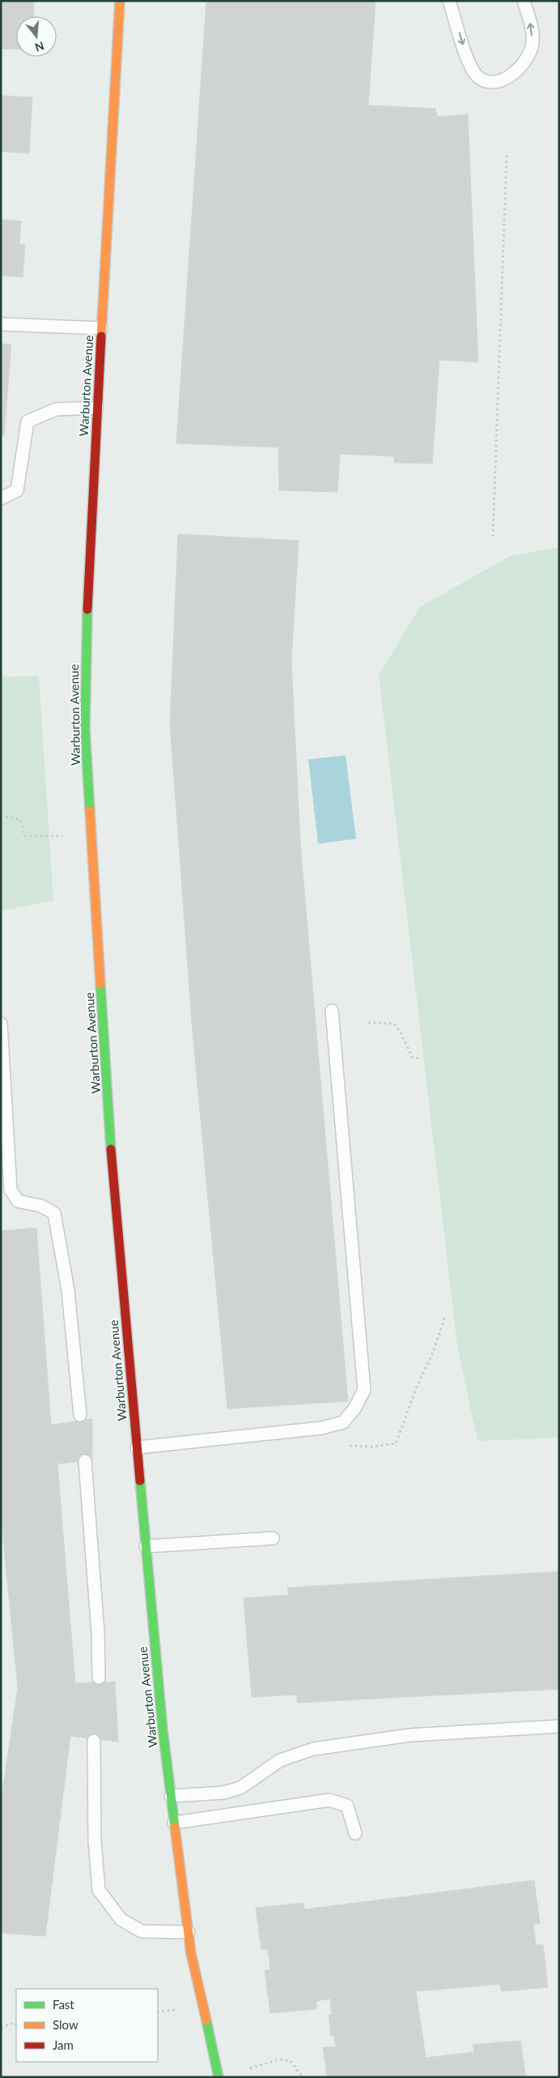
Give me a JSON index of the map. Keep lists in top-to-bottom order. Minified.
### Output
{"streets":{"street":["Warburton Avenue"]},"legend":["Fast","Slow","Jam"],"north":"bottom"}
